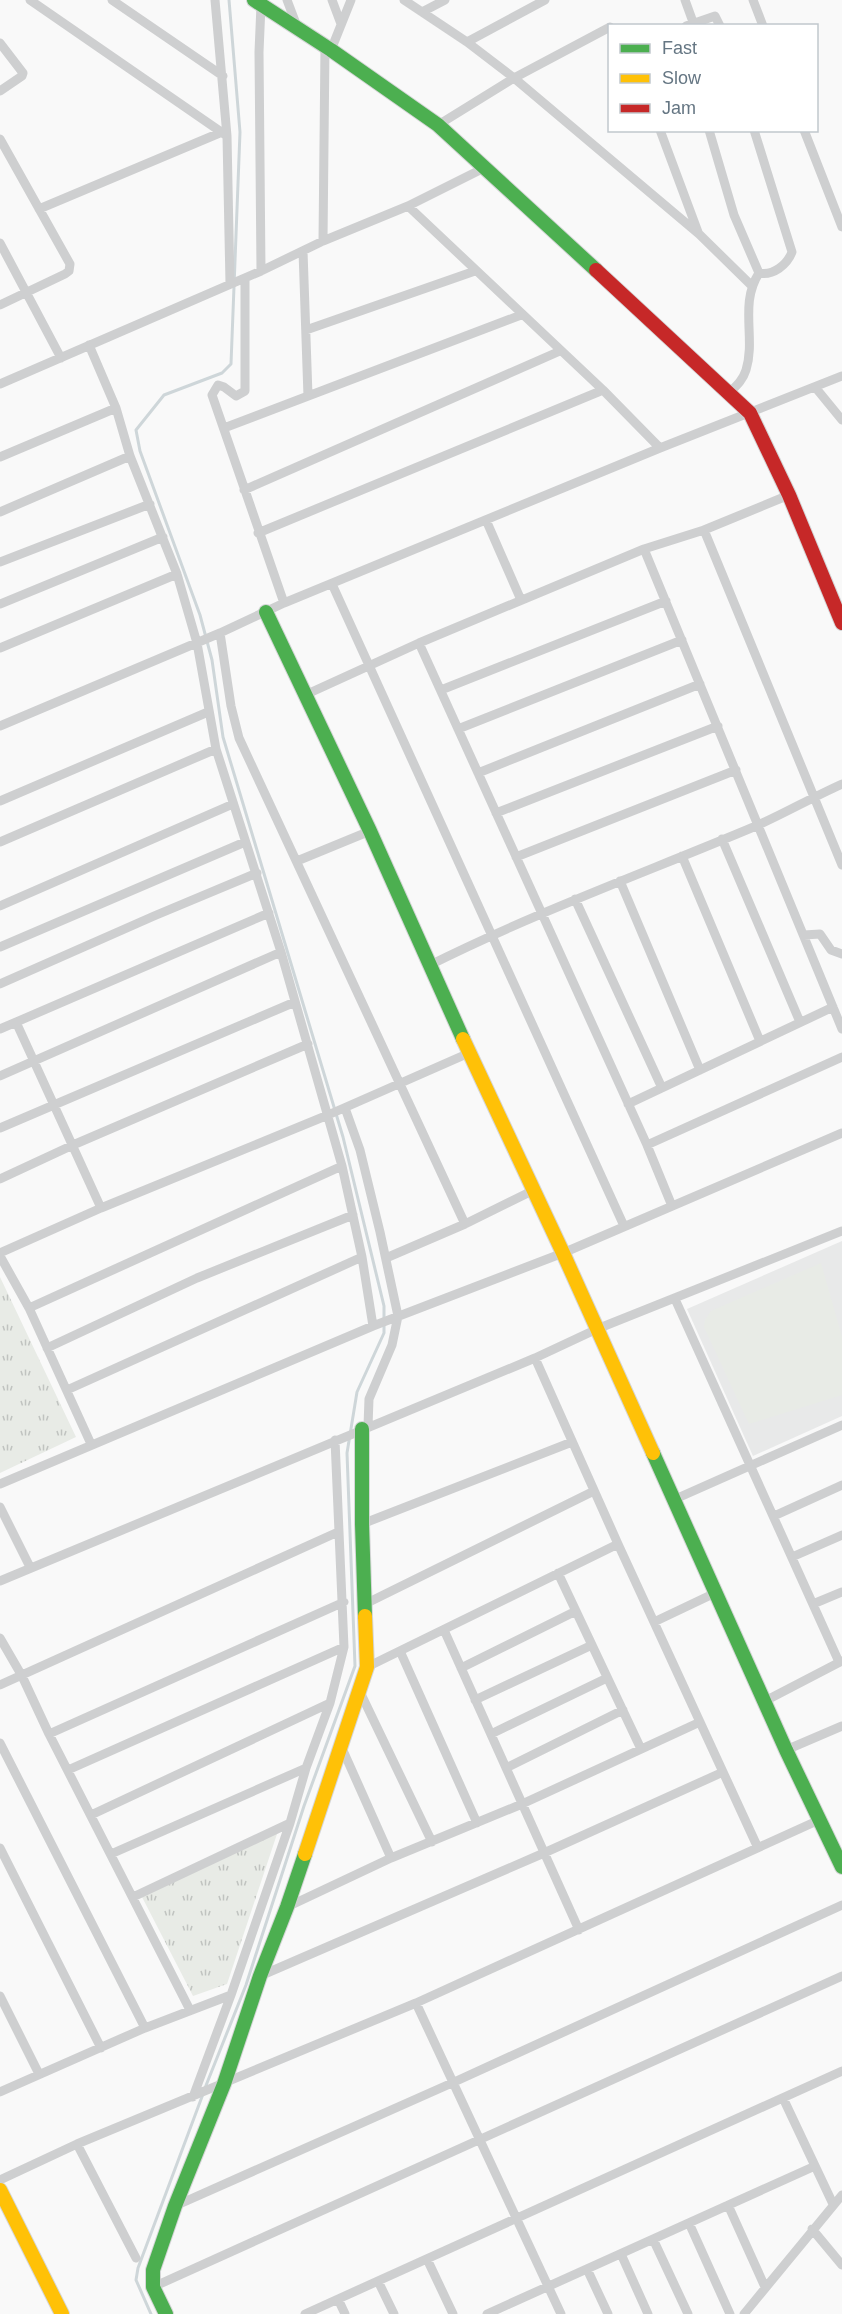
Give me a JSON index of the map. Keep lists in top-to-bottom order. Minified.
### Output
{"legend":["Fast","Slow","Jam"]}
